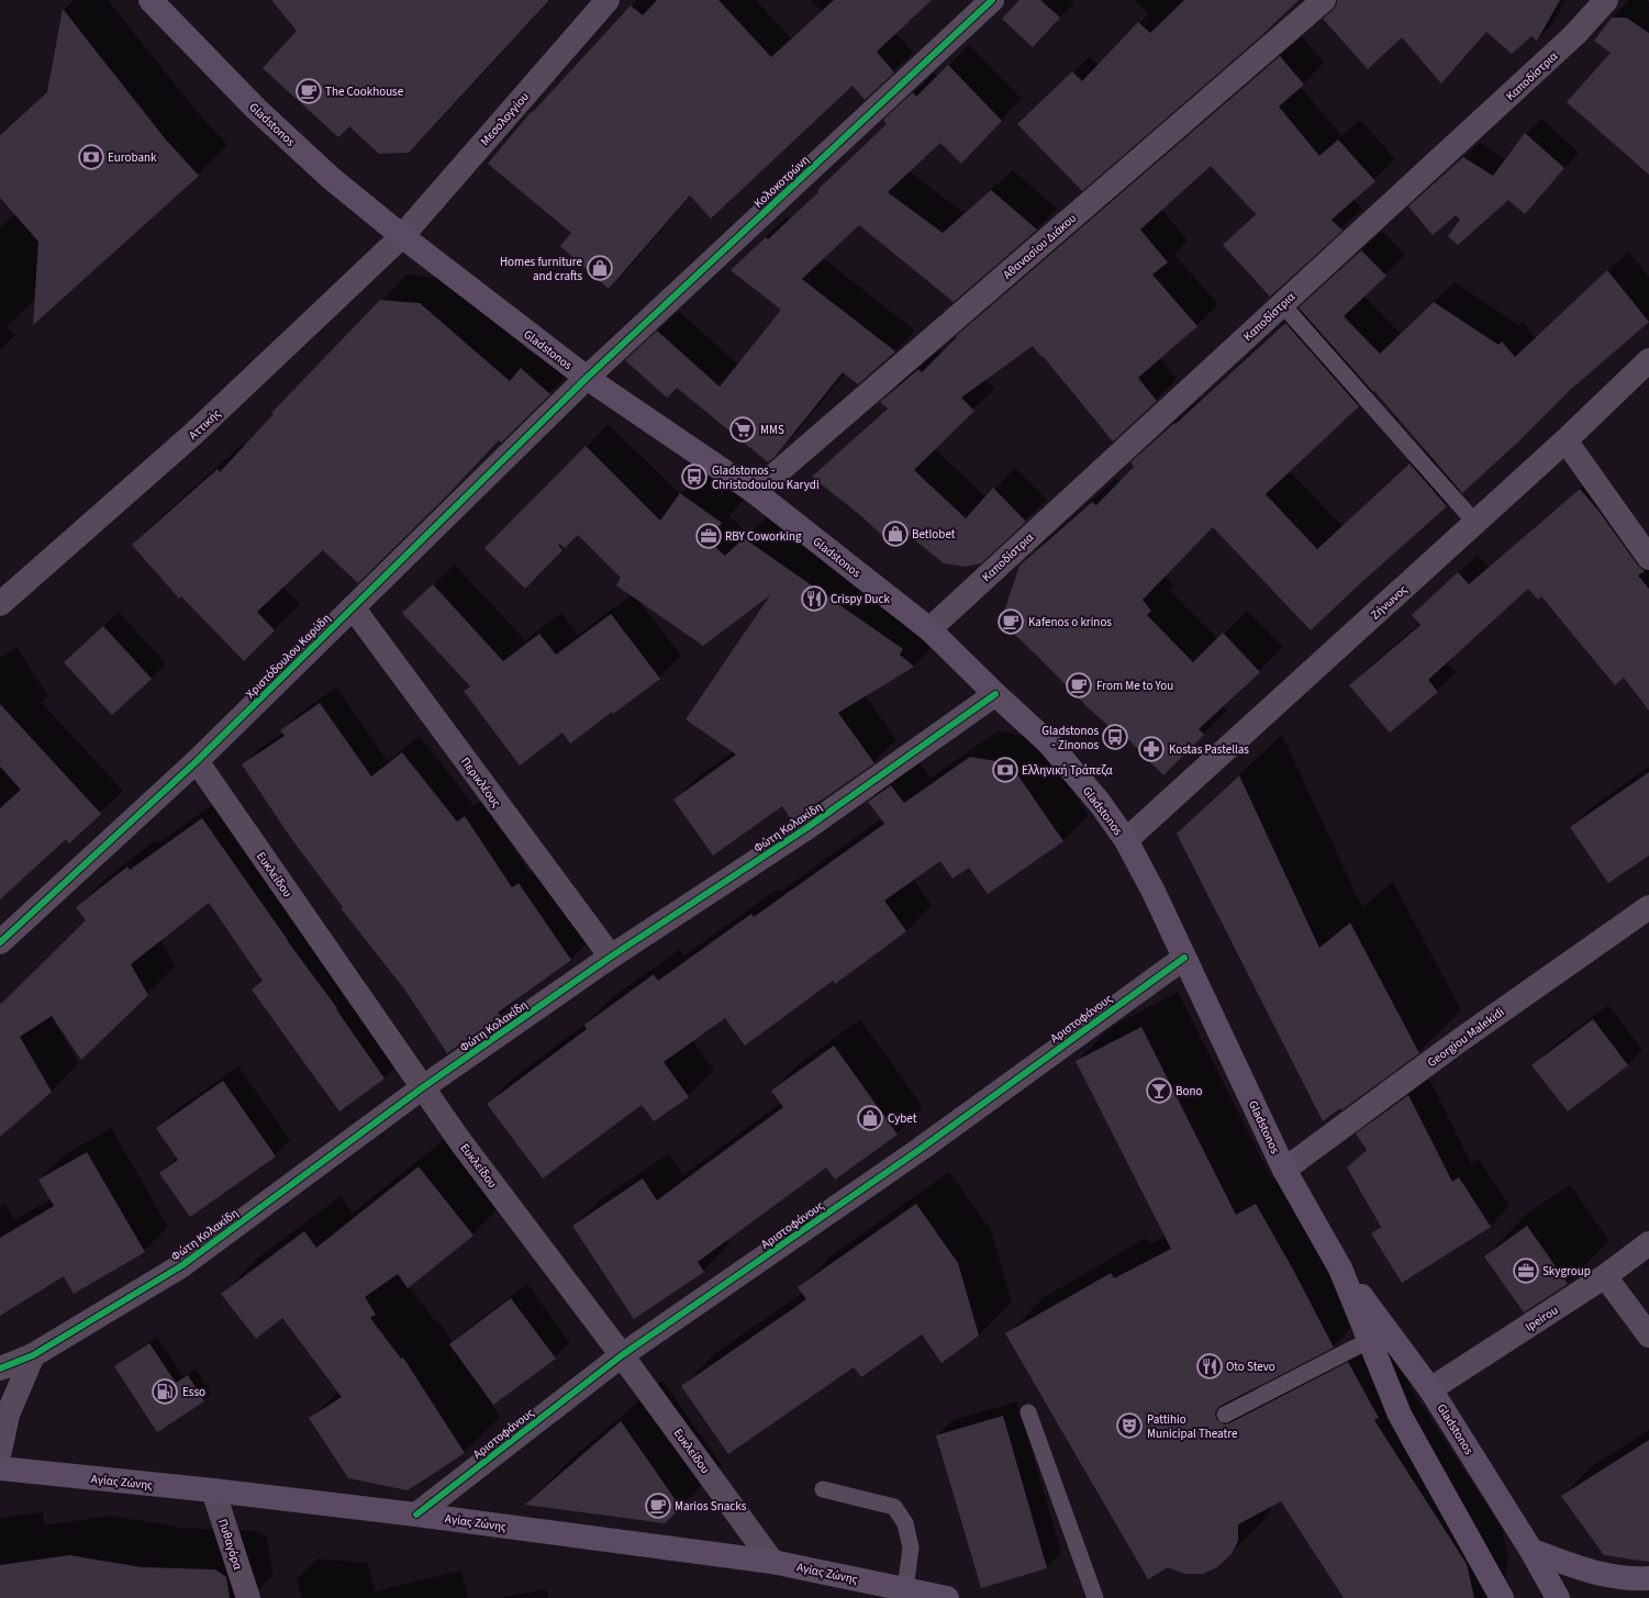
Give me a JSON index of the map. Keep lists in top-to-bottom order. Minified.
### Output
{"streets":{"main road":["Gladstonos","Αγίας Ζώνης"],"street":["Καποδίστρια","Μεσολογγίου","Κολοκοτρώνη","Αθανασίου Διάκου","Αττικής","Ζήνωνος","Χριστόδουλου Καρύδη","Περικλέους","Φώτη Κολακίδη","Ευκλείδου","Αριστοφάνους","Georgiou Malekidi","Ipeirou","Πυθαγόρα"]},"crossings":[["Καποδίστρια","Gladstonos"],["Μεσολογγίου","Gladstonos"],["Μεσολογγίου","Αττικής"],["Gladstonos","Κολοκοτρώνη"],["Gladstonos","Αθανασίου Διάκου"],["Gladstonos","Αττικής"],["Gladstonos","Ζήνωνος"],["Gladstonos","Χριστόδουλου Καρύδη"],["Gladstonos","Φώτη Κολακίδη"],["Gladstonos","Αριστοφάνους"],["Gladstonos","Georgiou Malekidi"],["Gladstonos","Ipeirou"],["Κολοκοτρώνη","Χριστόδουλου Καρύδη"],["Χριστόδουλου Καρύδη","Περικλέους"],["Χριστόδουλου Καρύδη","Ευκλείδου"],["Περικλέους","Φώτη Κολακίδη"],["Φώτη Κολακίδη","Ευκλείδου"],["Ευκλείδου","Αριστοφάνους"],["Ευκλείδου","Αγίας Ζώνης"],["Αριστοφάνους","Αγίας Ζώνης"],["Αγίας Ζώνης","Πυθαγόρα"]],"places":{"cafe":["The Cookhouse","Kafenos o krinos","From Me to You","Marios Snacks"],"bank":["Eurobank","Ελληνική Τράπεζα"],"shop":["Homes furniture and crafts","Betlobet","Cybet"],"supermarket":["MMS"],"bus stop":["Gladstonos - Christodoulou Karydi","Gladstonos - Zinonos"],"office":["RBY Coworking","Skygroup"],"restaurant":["Crispy Duck","Oto Stevo"],"pharmacy":["Kostas Pastellas"],"bar":["Bono"],"fuel station":["Esso"],"theatre":["Pattihio Municipal Theatre"]}}
